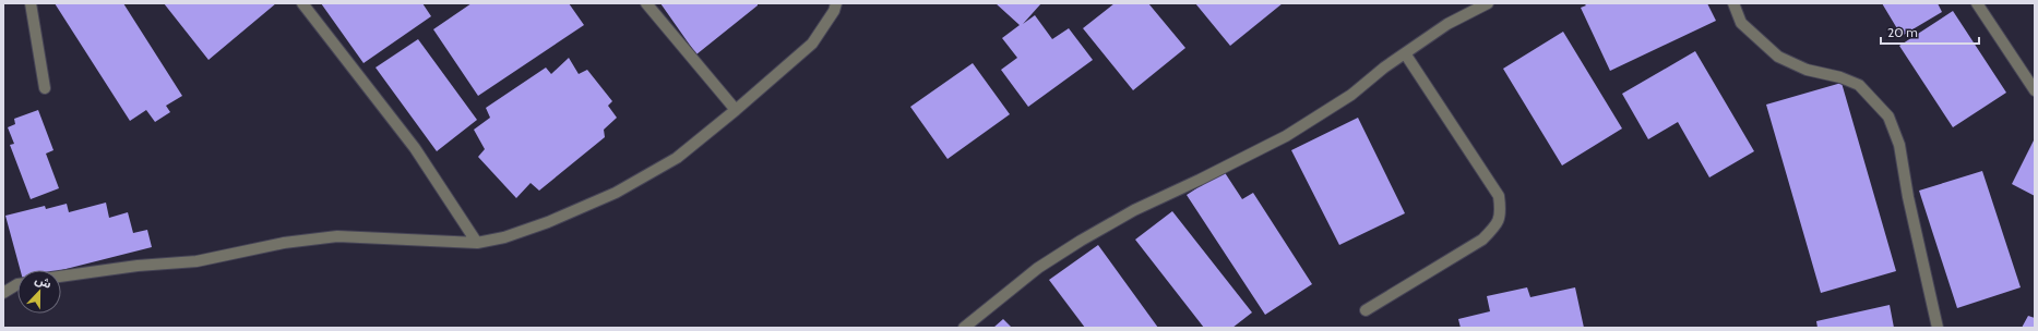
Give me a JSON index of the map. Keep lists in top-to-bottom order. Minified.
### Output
{"scale_bar":"20 m","north":"top"}
